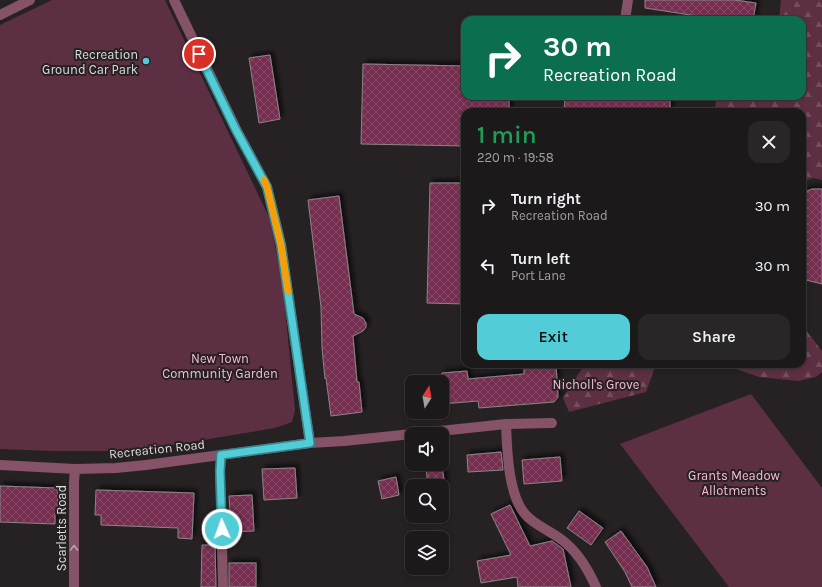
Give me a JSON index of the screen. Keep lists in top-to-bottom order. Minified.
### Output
{"streets":{"street":["Recreation Road","Scarletts Road"]},"crossings":[["Recreation Road","Scarletts Road"]],"one_way":["Scarletts Road"],"parks":["New Town Community Garden","Nicholl's Grove","Grants Meadow Allotments"],"places":["Recreation Ground Car Park"],"north":"top","page":{"turn":["30 m","Recreation Road"],"heading":["1 min","220 m · 19:58"],"list":[{"name":"Turn right","note":"Recreation Road","value":"30 m"},{"name":"Turn left","note":"Port Lane","value":"30 m"}],"buttons":["Exit","Share"]}}
